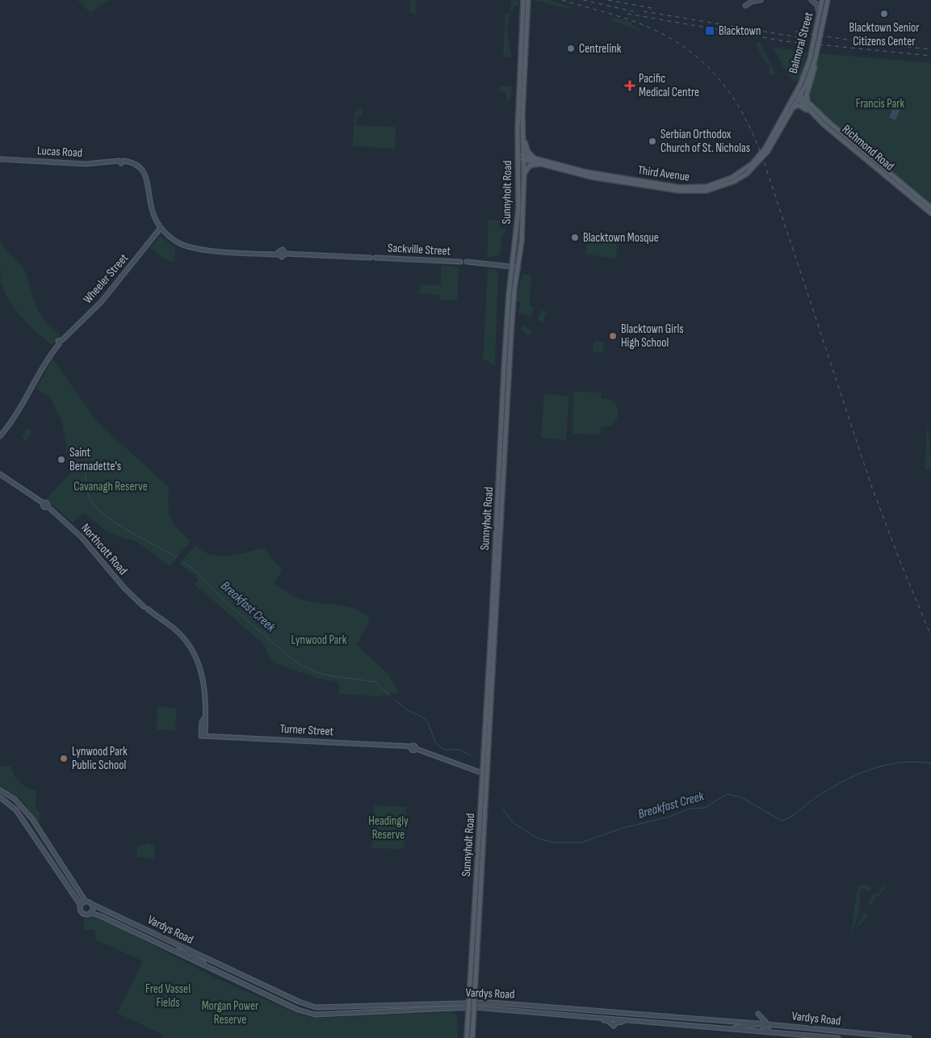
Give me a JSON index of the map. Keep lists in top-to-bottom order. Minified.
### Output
{"streets":{"main road":["Balmoral Street","Richmond Road","Lucas Road","Third Avenue","Sunnyholt Road","Sackville Street","Wheeler Street","Northcott Road","Turner Street","Vardys Road"]},"crossings":[["Balmoral Street","Richmond Road"],["Balmoral Street","Third Avenue"],["Richmond Road","Third Avenue"],["Lucas Road","Sackville Street"],["Lucas Road","Wheeler Street"],["Third Avenue","Sunnyholt Road"],["Sunnyholt Road","Sackville Street"],["Sunnyholt Road","Turner Street"],["Sunnyholt Road","Vardys Road"],["Sackville Street","Wheeler Street"],["Northcott Road","Turner Street"]],"water":["Breakfast Creek"],"parks":["Francis Park","Cavanagh Reserve","Lynwood Park","Headingly Reserve","Fred Vassel Fields","Morgan Power Reserve"],"places":{"other":["Blacktown Senior Citizens Center","Centrelink","Serbian Orthodox Church of St. Nicholas","Blacktown Mosque","Blacktown Girls High School","Saint Bernadette's","Lynwood Park Public School"],"transit":["Blacktown"],"health":["Pacific Medical Centre"]}}
